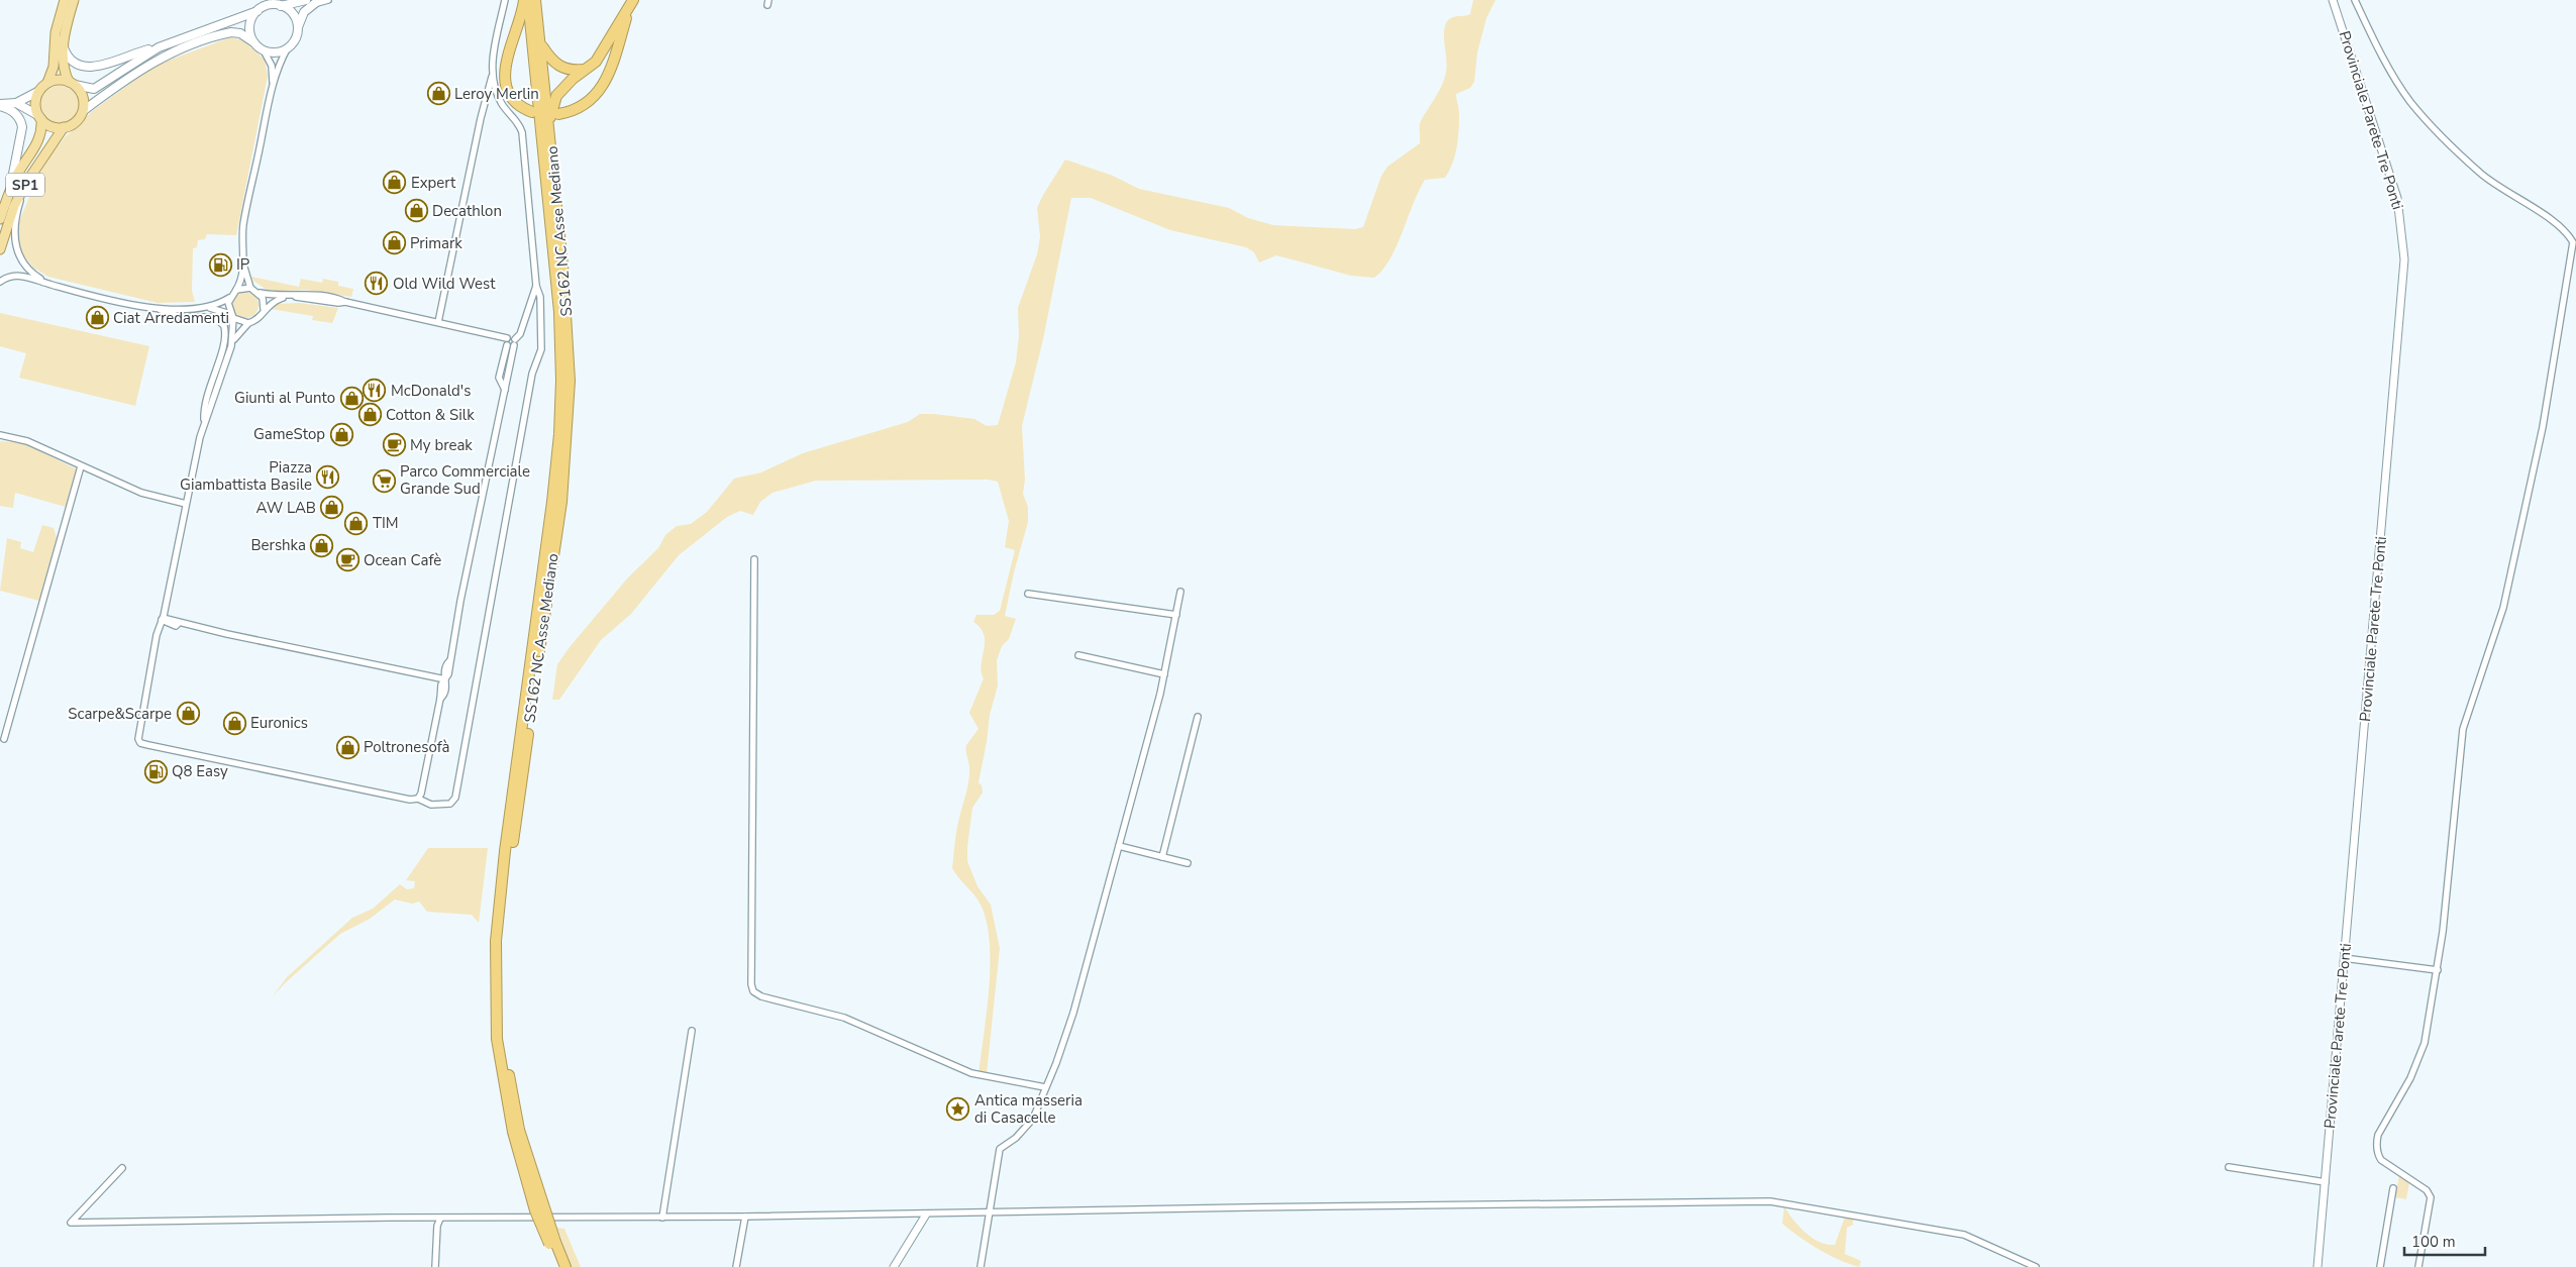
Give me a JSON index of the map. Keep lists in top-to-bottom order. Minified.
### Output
{"streets":{"highway":["SS162 NC Asse Mediano"],"main road":["SP1"],"street":["Provinciale Parete Tre Ponti"]},"places":{"shop":["Leroy Merlin","Expert","Decathlon","Primark","Ciat Arredamenti","Giunti al Punto","Cotton & Silk","GameStop","AW LAB","TIM","Bershka","Scarpe&Scarpe","Euronics","Poltronesofà"],"fuel station":["IP","Q8 Easy"],"restaurant":["Old Wild West","McDonald's","Piazza Giambattista Basile"],"cafe":["My break","Ocean Cafè"],"supermarket":["Parco Commerciale Grande Sud"],"place":["Antica masseria di Casacelle"]},"scale_bar":"100 m"}
